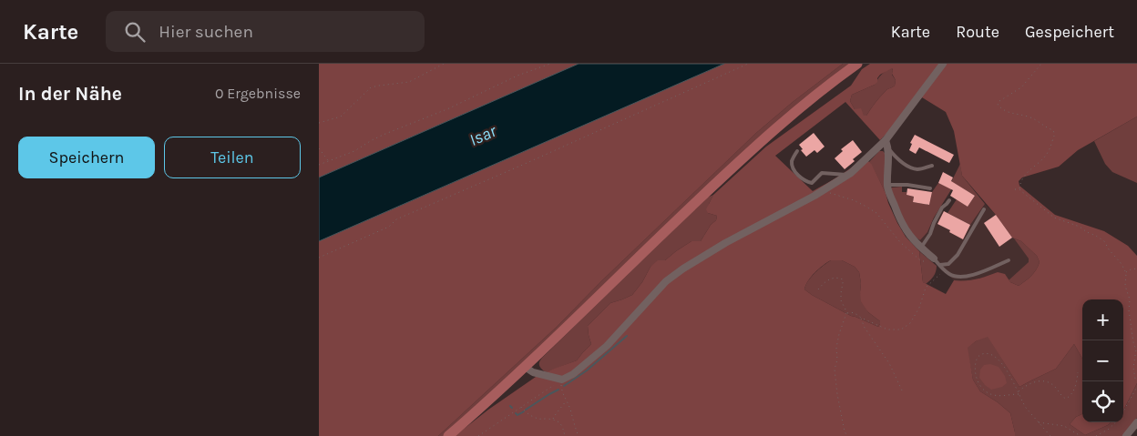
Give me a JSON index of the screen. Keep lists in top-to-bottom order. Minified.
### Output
{"water":["Isar"],"page":{"header":"Karte","search":"Hier suchen","nav":["Karte","Route","Gespeichert"],"heading":["In der Nähe","0 Ergebnisse"],"buttons":["Speichern","Teilen"],"map_buttons":["+","−"]}}
